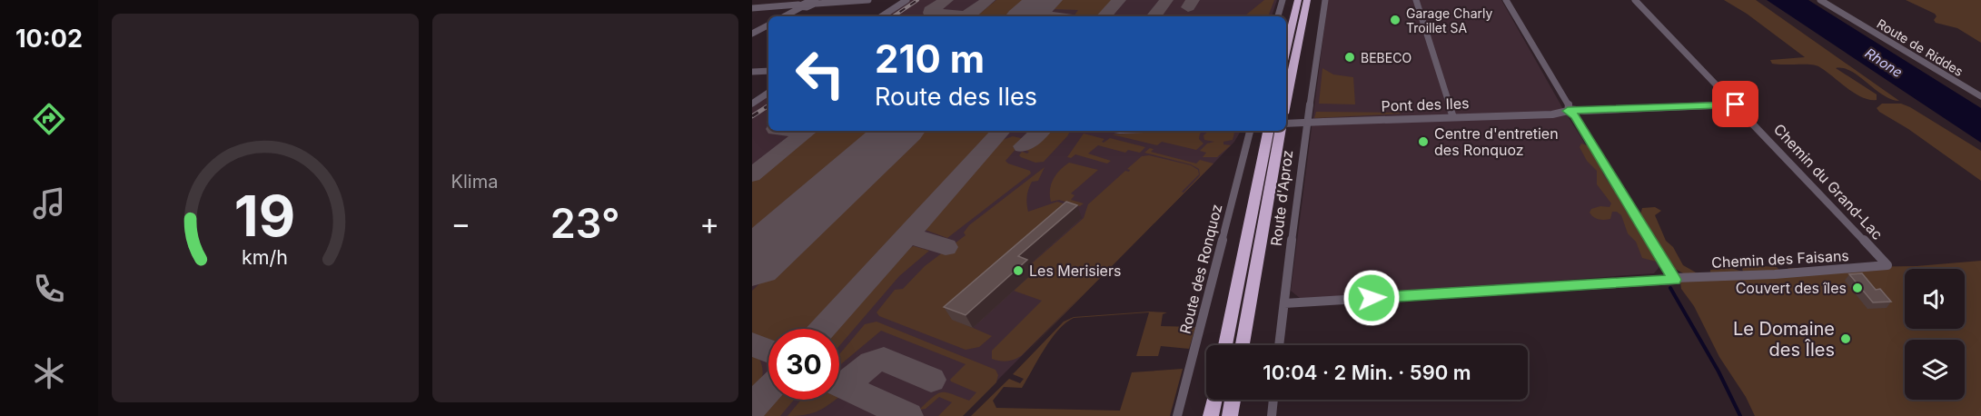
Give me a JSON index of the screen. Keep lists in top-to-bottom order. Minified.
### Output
{"streets":{"street":["Route de Riddes","Pont des Iles","Chemin du Grand-Lac","Route d'Aproz","Chemin des Faisans","Route des Ronquoz"]},"crossings":[["Pont des Iles","Chemin du Grand-Lac"],["Chemin du Grand-Lac","Chemin des Faisans"]],"water":["Rhone"],"places":["Garage Charly Troillet SA","BEBECO","Centre d'entretien des Ronquoz","Les Merisiers","Couvert des îles","Le Domaine des Îles"],"page":{"tabs":"10:02","tile":"Klima","turn":["210 m","Route des Iles"],"heat":["−","23°","+"],"limit":"30","trip":"10:04 · 2 Min. · 590 m","gauge":["19","km/h"]}}
